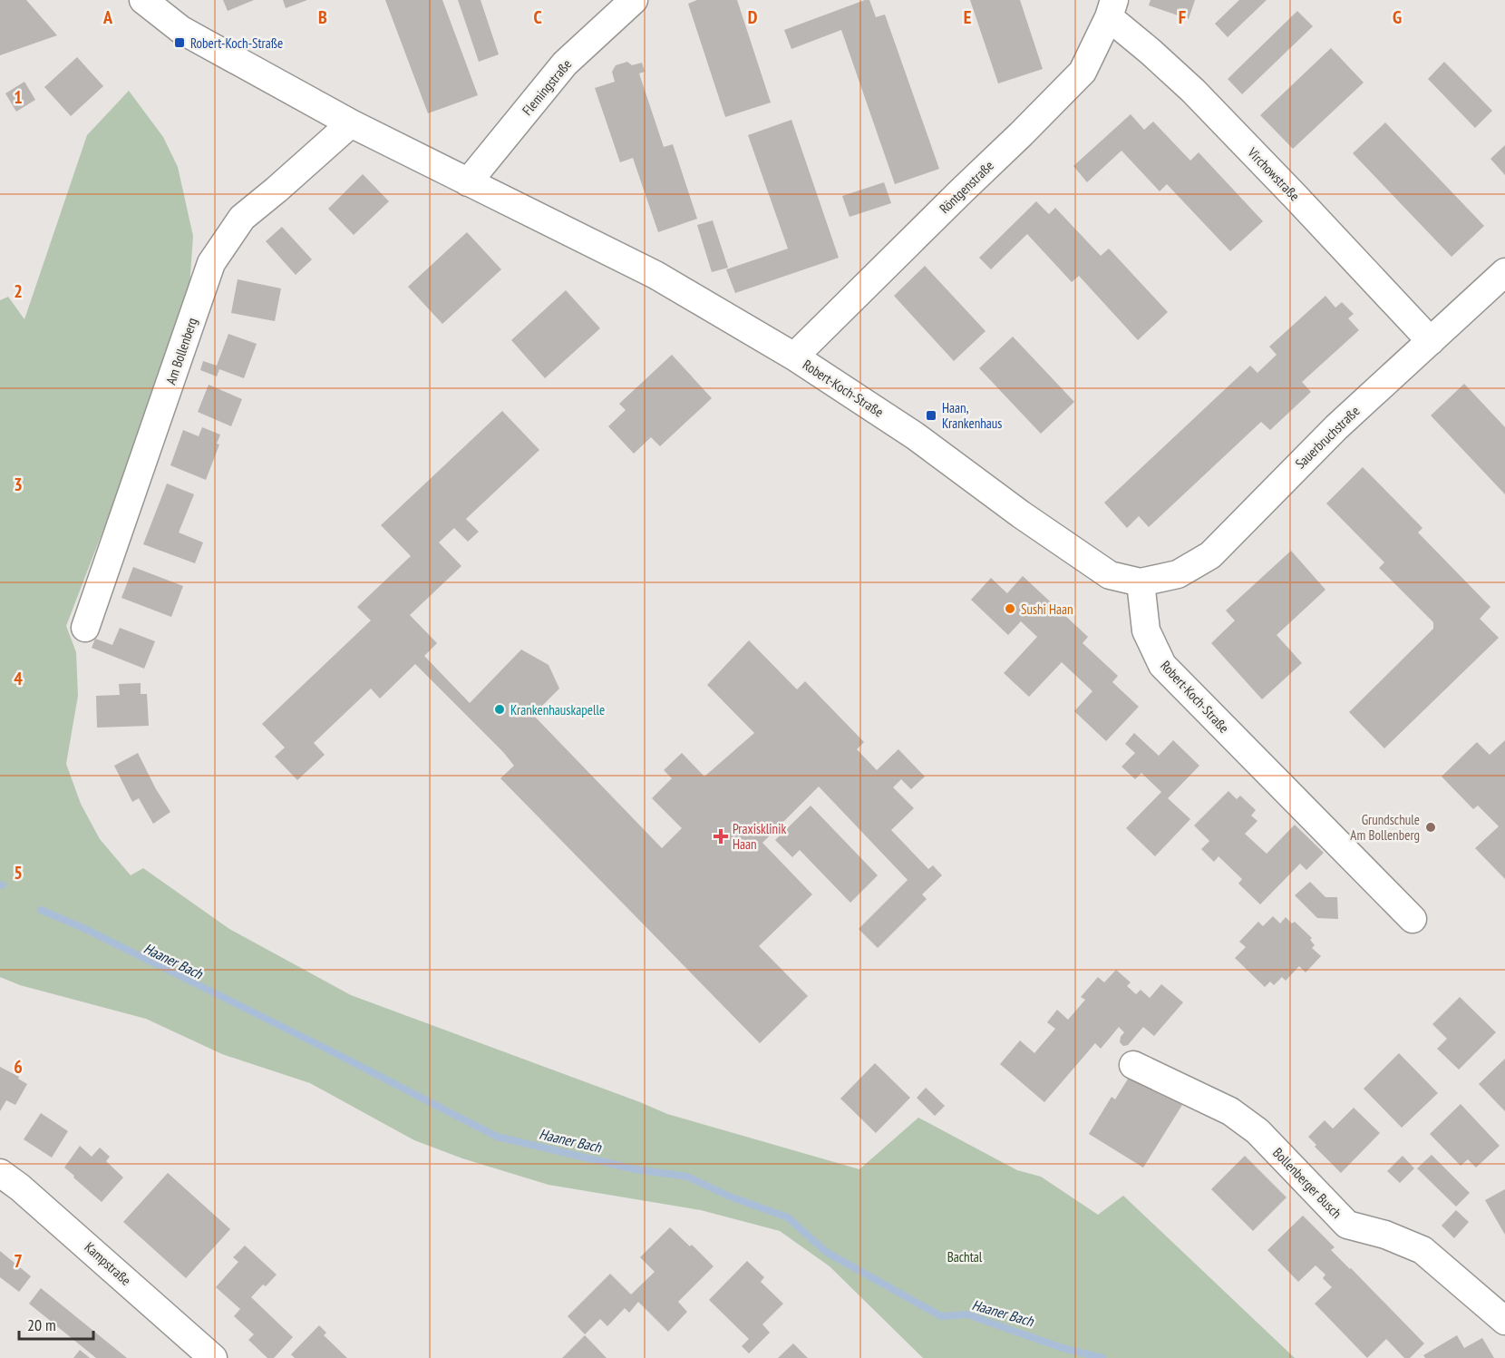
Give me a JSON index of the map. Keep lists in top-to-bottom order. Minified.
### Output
{"streets":{"street":["Flemingstraße","Virchowstraße","Röntgenstraße","Am Bollenberg","Robert-Koch-Straße","Sauerbruchstraße","Bollenberger Busch","Kampstraße"]},"crossings":[["Flemingstraße","Robert-Koch-Straße"],["Virchowstraße","Röntgenstraße"],["Virchowstraße","Sauerbruchstraße"],["Röntgenstraße","Robert-Koch-Straße"],["Am Bollenberg","Robert-Koch-Straße"],["Robert-Koch-Straße","Sauerbruchstraße"]],"water":["Haaner Bach"],"parks":["Bachtal"],"places":{"transit":["Robert-Koch-Straße","Haan, Krankenhaus"],"other":["Sushi Haan","Krankenhauskapelle","Grundschule Am Bollenberg"],"health":["Praxisklinik Haan"]},"scale_bar":"20 m","grid":{"columns":["A","B","C","D","E","F","G"],"rows":["1","2","3","4","5","6","7"]}}
